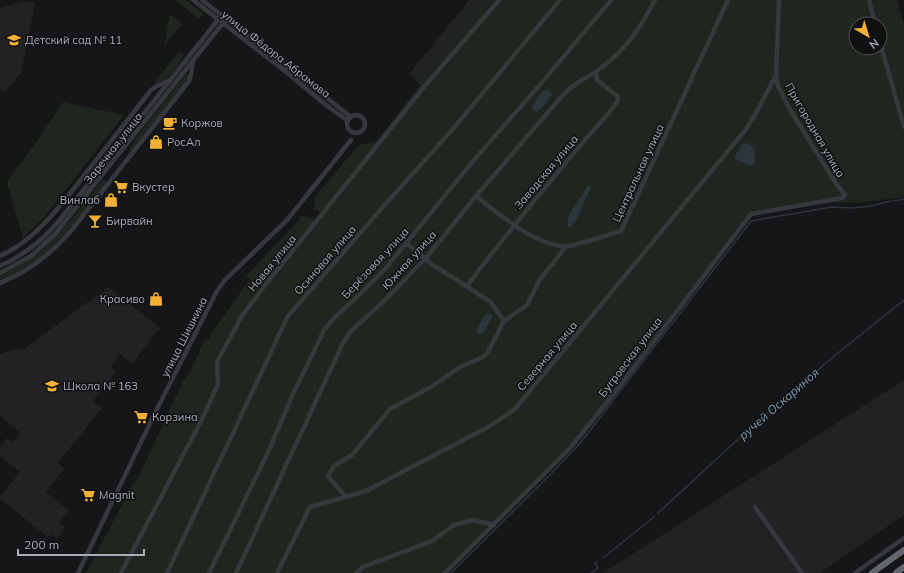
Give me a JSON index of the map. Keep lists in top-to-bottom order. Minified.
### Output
{"streets":{"street":["улица Фёдора Абрамова","Пригородная улица","Заречная улица","Заводская улица","Центральная улица","Осиновая улица","Южная улица","Новая улица","Берёзовая улица","улица Шишкина","Северная улица","Бугровская улица"]},"crossings":[["улица Фёдора Абрамова","Заречная улица"],["Пригородная улица","Северная улица"],["Пригородная улица","Бугровская улица"],["Заводская улица","Южная улица"]],"water":["ручей Оскариноя"],"places":{"school or university":["Детский сад № 11","Школа № 163"],"cafe":["Коржов"],"shop":["РосАл","Винлаб","Красиво"],"supermarket":["Вкустер","Корзина","Magnit"],"bar":["Бирвайн"]},"scale_bar":"200 m","north":"bottom right"}
